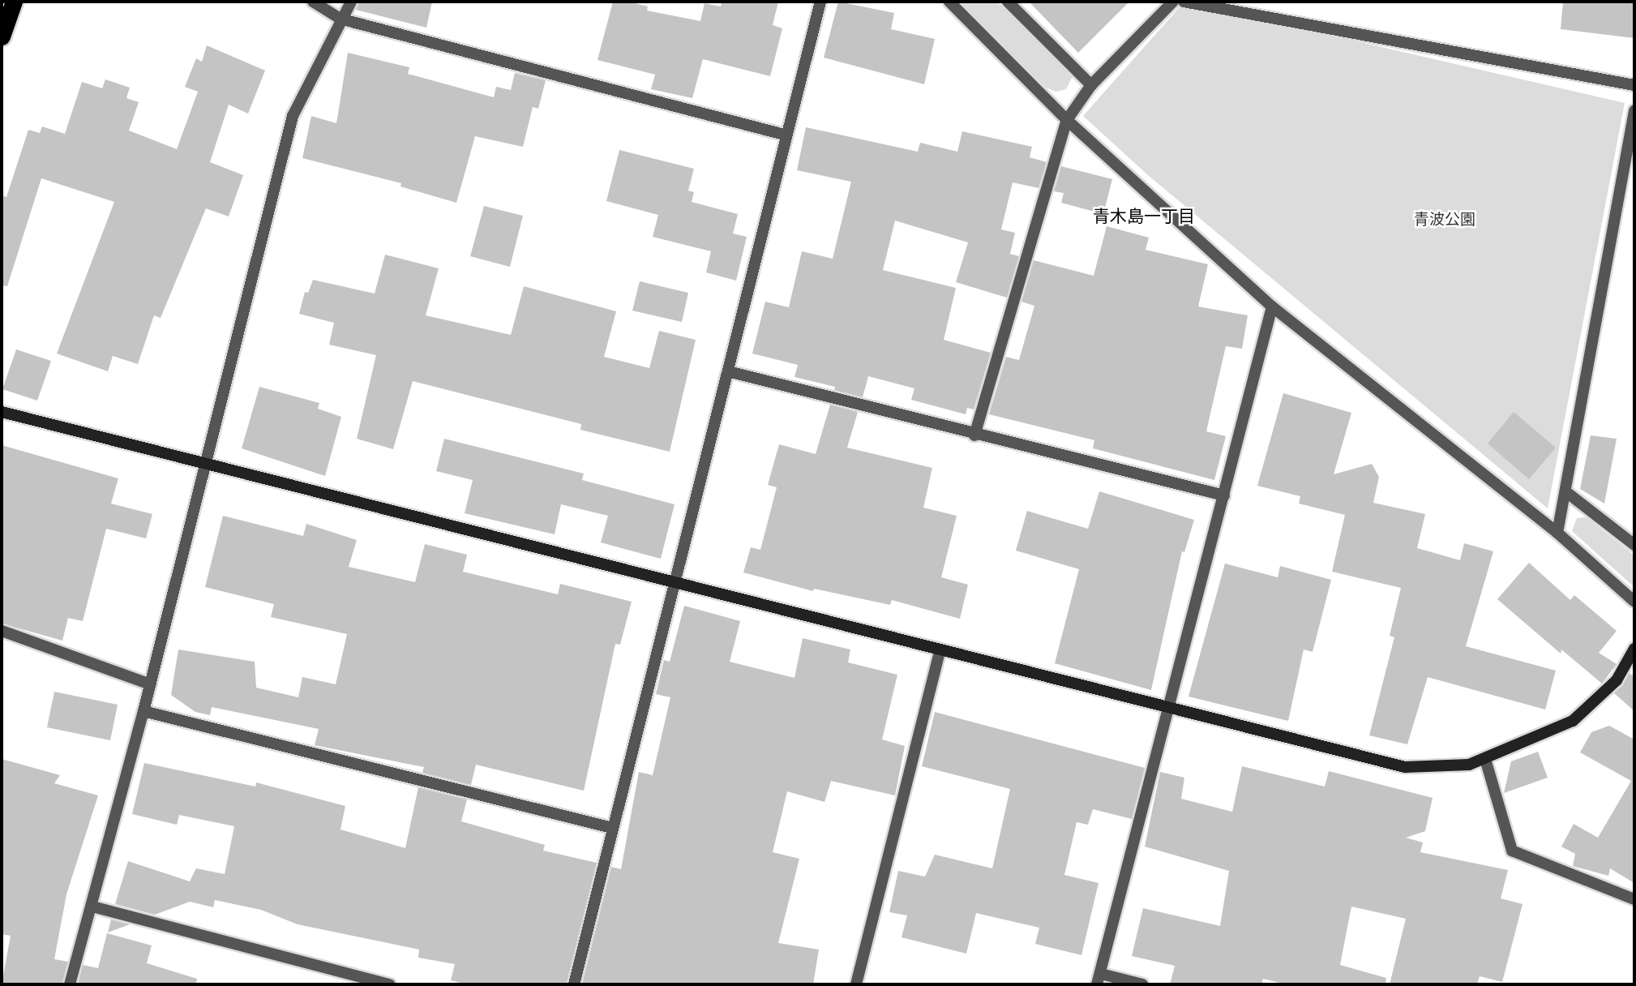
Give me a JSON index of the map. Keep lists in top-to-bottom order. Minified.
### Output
{"districts":["青木島一丁目"],"parks":["青波公園"]}
